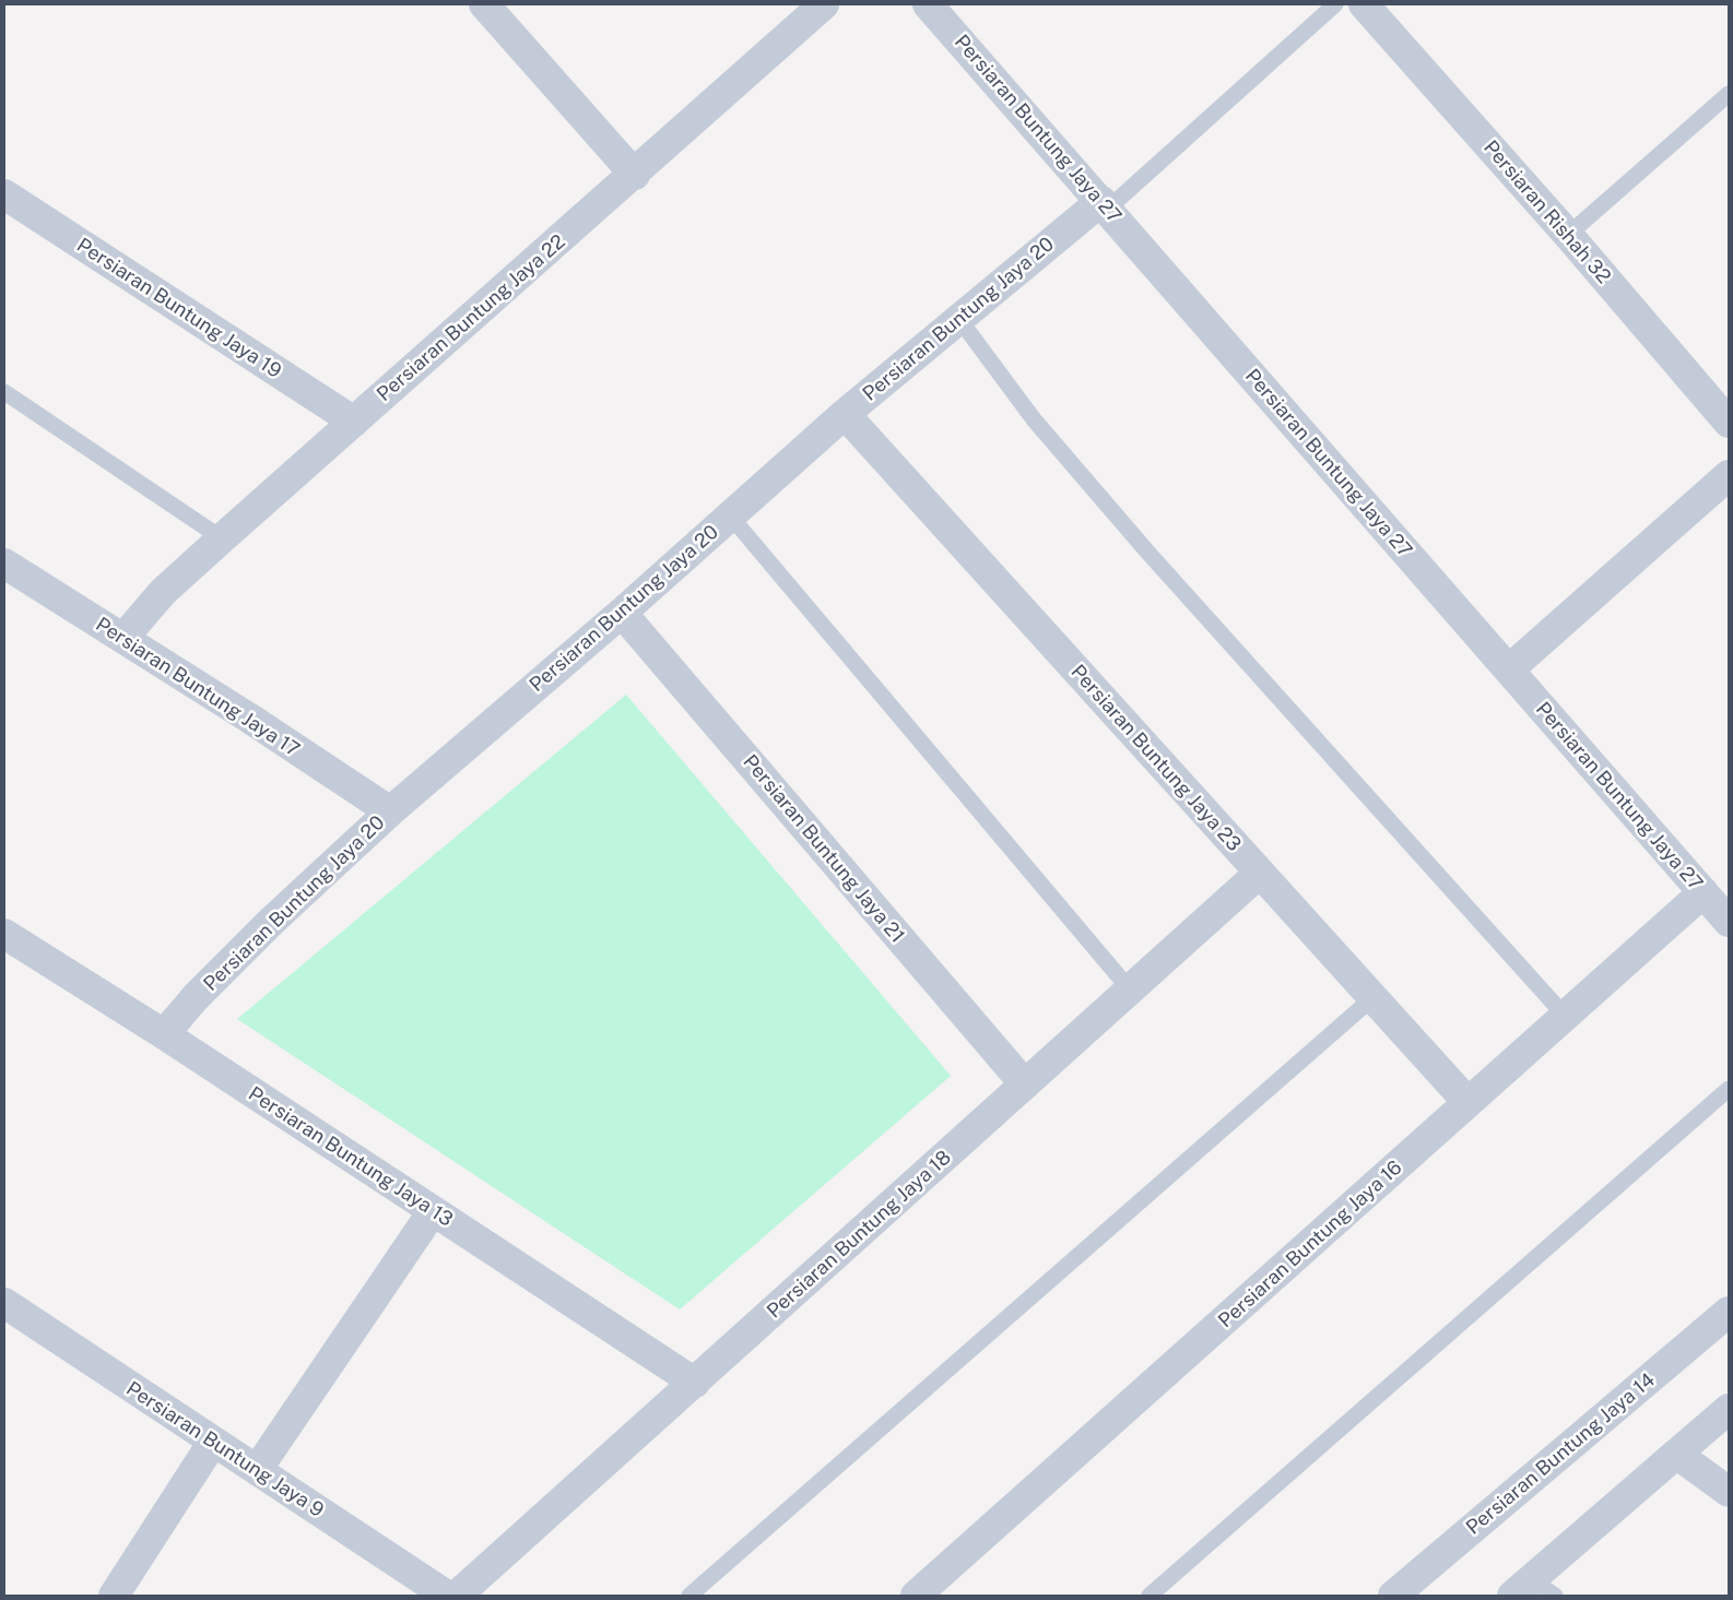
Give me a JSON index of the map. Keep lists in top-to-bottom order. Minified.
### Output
{"streets":{"street":["Persiaran Buntung Jaya 27","Persiaran Rishah 32","Persiaran Buntung Jaya 19","Persiaran Buntung Jaya 22","Persiaran Buntung Jaya 20","Persiaran Buntung Jaya 17","Persiaran Buntung Jaya 23","Persiaran Buntung Jaya 21","Persiaran Buntung Jaya 13","Persiaran Buntung Jaya 18","Persiaran Buntung Jaya 16","Persiaran Buntung Jaya 9","Persiaran Buntung Jaya 14"]},"crossings":[["Persiaran Buntung Jaya 27","Persiaran Buntung Jaya 20"],["Persiaran Buntung Jaya 27","Persiaran Buntung Jaya 16"],["Persiaran Buntung Jaya 19","Persiaran Buntung Jaya 22"],["Persiaran Buntung Jaya 22","Persiaran Buntung Jaya 17"],["Persiaran Buntung Jaya 20","Persiaran Buntung Jaya 17"],["Persiaran Buntung Jaya 20","Persiaran Buntung Jaya 23"],["Persiaran Buntung Jaya 20","Persiaran Buntung Jaya 21"],["Persiaran Buntung Jaya 20","Persiaran Buntung Jaya 13"],["Persiaran Buntung Jaya 23","Persiaran Buntung Jaya 18"],["Persiaran Buntung Jaya 23","Persiaran Buntung Jaya 16"],["Persiaran Buntung Jaya 21","Persiaran Buntung Jaya 18"],["Persiaran Buntung Jaya 13","Persiaran Buntung Jaya 18"]]}
